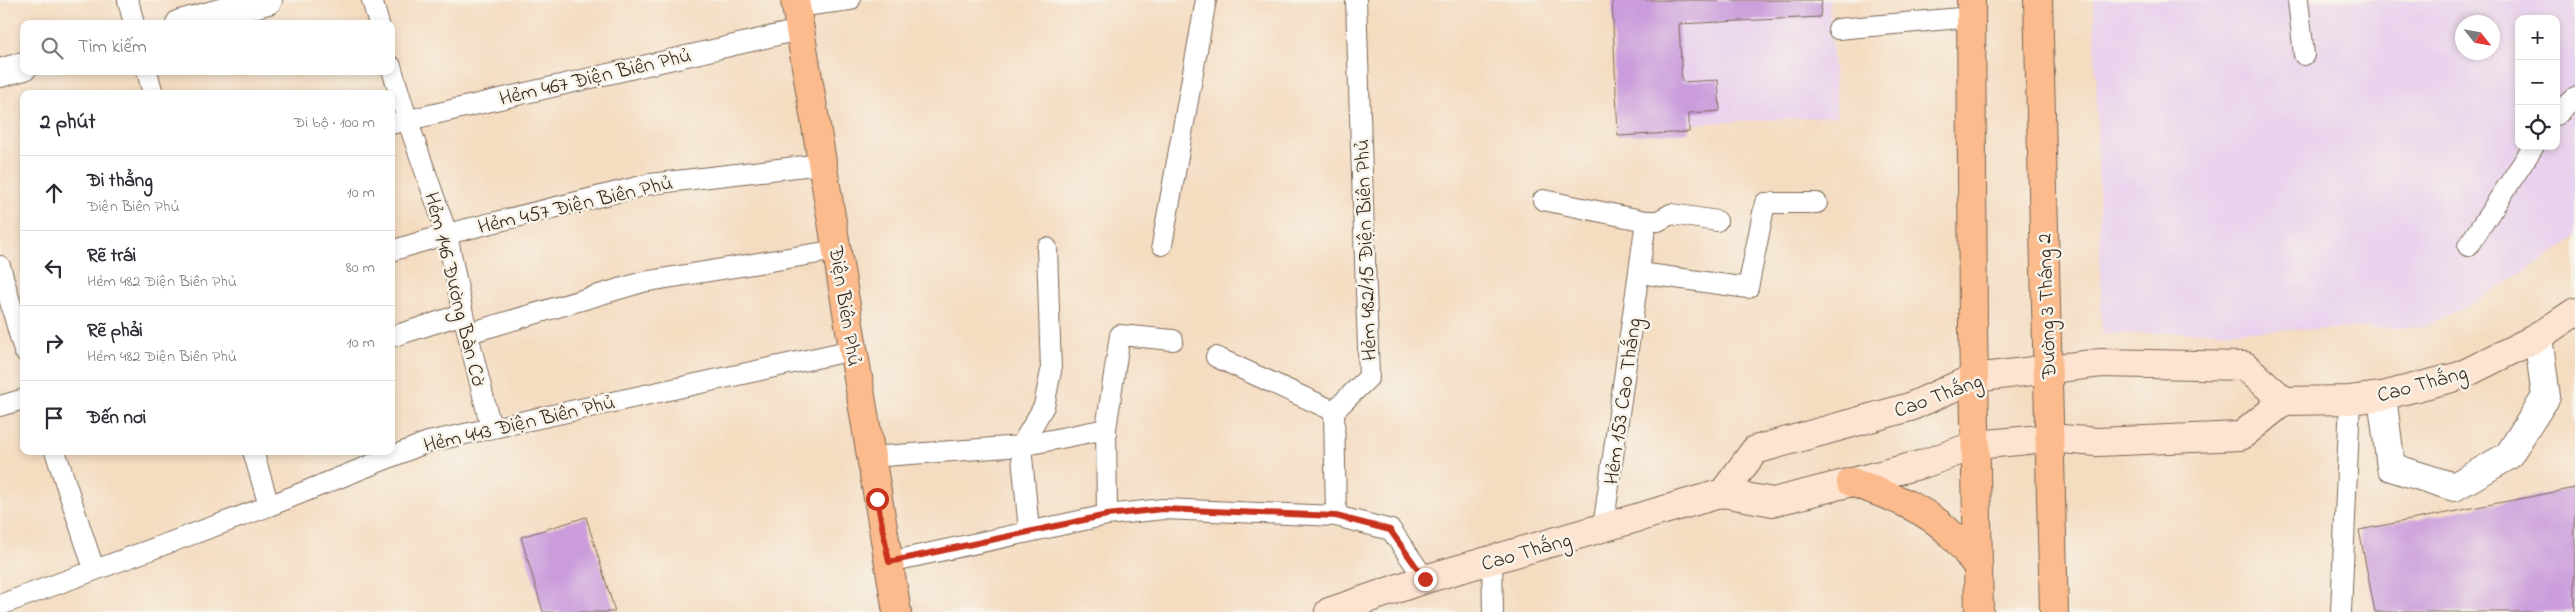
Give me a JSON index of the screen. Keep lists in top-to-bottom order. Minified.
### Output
{"streets":{"main road":["Điện Biên Phủ","Đường 3 Tháng 2","Cao Thắng"],"lane":["Hẻm 467 Ðiện Biên Phủ","Hẻm 457 Ðiện Biên Phủ","Hẻm 482/15 Điện Biên Phủ","Hẻm 146 Đường Bàn Cờ","Hẻm 153 Cao Thắng","Hẻm 443 Ðiện Biên Phủ"]},"crossings":[["Hẻm 467 Ðiện Biên Phủ","Hẻm 146 Đường Bàn Cờ"],["Hẻm 467 Ðiện Biên Phủ","Điện Biên Phủ"],["Hẻm 457 Ðiện Biên Phủ","Hẻm 146 Đường Bàn Cờ"],["Hẻm 457 Ðiện Biên Phủ","Điện Biên Phủ"],["Hẻm 146 Đường Bàn Cờ","Hẻm 443 Ðiện Biên Phủ"],["Điện Biên Phủ","Hẻm 443 Ðiện Biên Phủ"],["Đường 3 Tháng 2","Cao Thắng"],["Cao Thắng","Hẻm 153 Cao Thắng"]],"north":"bottom right","page":{"map_buttons":["+","−"],"search":"Tìm kiếm","heading":["2 phút","Đi bộ · 100 m"],"list":[["Đi thẳng","Điện Biên Phủ","10 m"],["Rẽ trái","Hẻm 482 Điện Biên Phủ","80 m"],["Rẽ phải","Hẻm 482 Điện Biên Phủ","10 m"],"Đến nơi"]}}
